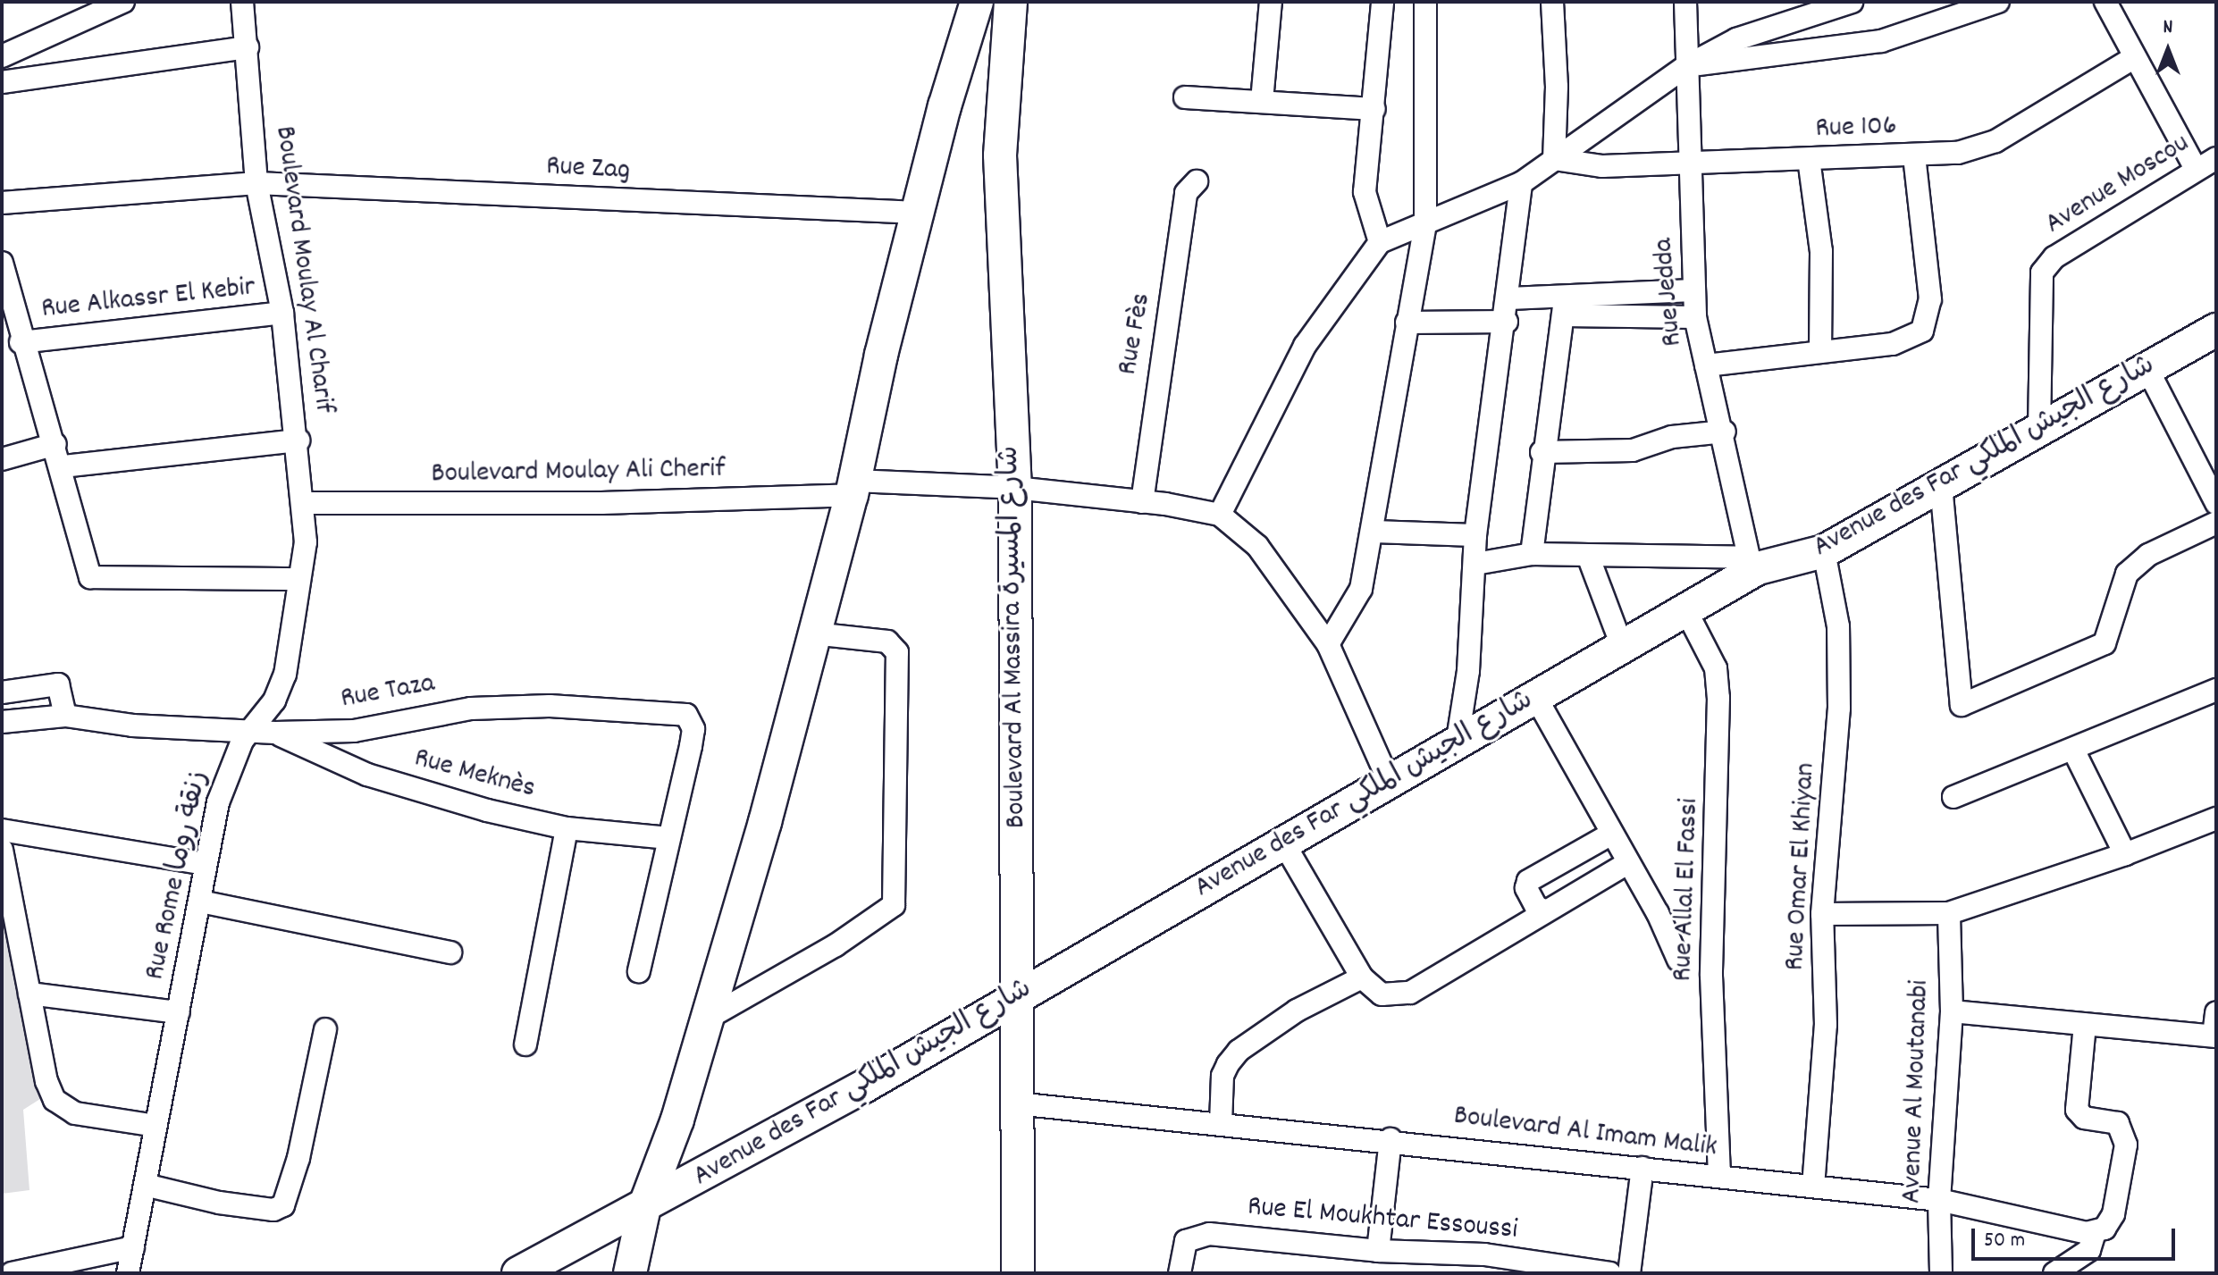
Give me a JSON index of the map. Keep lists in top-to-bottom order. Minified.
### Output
{"streets":{"main road":["Avenue des Far شارع الجيش الملكي","Boulevard Al Massira شارع المسيرة"],"street":["Rue 106","Rue Zag","Avenue Moscou","Boulevard Moulay Al Charif","Rue Jedda","Rue Alkassr El Kebir","Rue Fès","Boulevard Moulay Ali Cherif","Rue Taza","Rue Meknès","Rue Omar El Khiyan","Rue Rome زنقة روما","Rue Allal El Fassi","Avenue Al Moutanabi","Boulevard Al Imam Malik","Rue El Moukhtar Essoussi"]},"crossings":[["Rue 106","Rue Jedda"],["Rue Zag","Boulevard Moulay Al Charif"],["Avenue Moscou","Avenue des Far شارع الجيش الملكي"],["Boulevard Moulay Al Charif","Rue Alkassr El Kebir"],["Boulevard Moulay Al Charif","Boulevard Moulay Ali Cherif"],["Boulevard Moulay Al Charif","Rue Rome زنقة روما"],["Rue Jedda","Avenue des Far شارع الجيش الملكي"],["Rue Fès","Boulevard Moulay Ali Cherif"],["Avenue des Far شارع الجيش الملكي","Boulevard Al Massira شارع المسيرة"],["Avenue des Far شارع الجيش الملكي","Rue Omar El Khiyan"],["Avenue des Far شارع الجيش الملكي","Rue Allal El Fassi"],["Boulevard Moulay Ali Cherif","Boulevard Al Massira شارع المسيرة"],["Boulevard Moulay Ali Cherif","Rue Rome زنقة روما"],["Boulevard Al Massira شارع المسيرة","Boulevard Al Imam Malik"],["Rue Taza","Rue Meknès"],["Rue Taza","Rue Rome زنقة روما"],["Rue Omar El Khiyan","Boulevard Al Imam Malik"],["Rue Allal El Fassi","Boulevard Al Imam Malik"],["Avenue Al Moutanabi","Boulevard Al Imam Malik"]],"scale_bar":"50 m","north":"top"}
